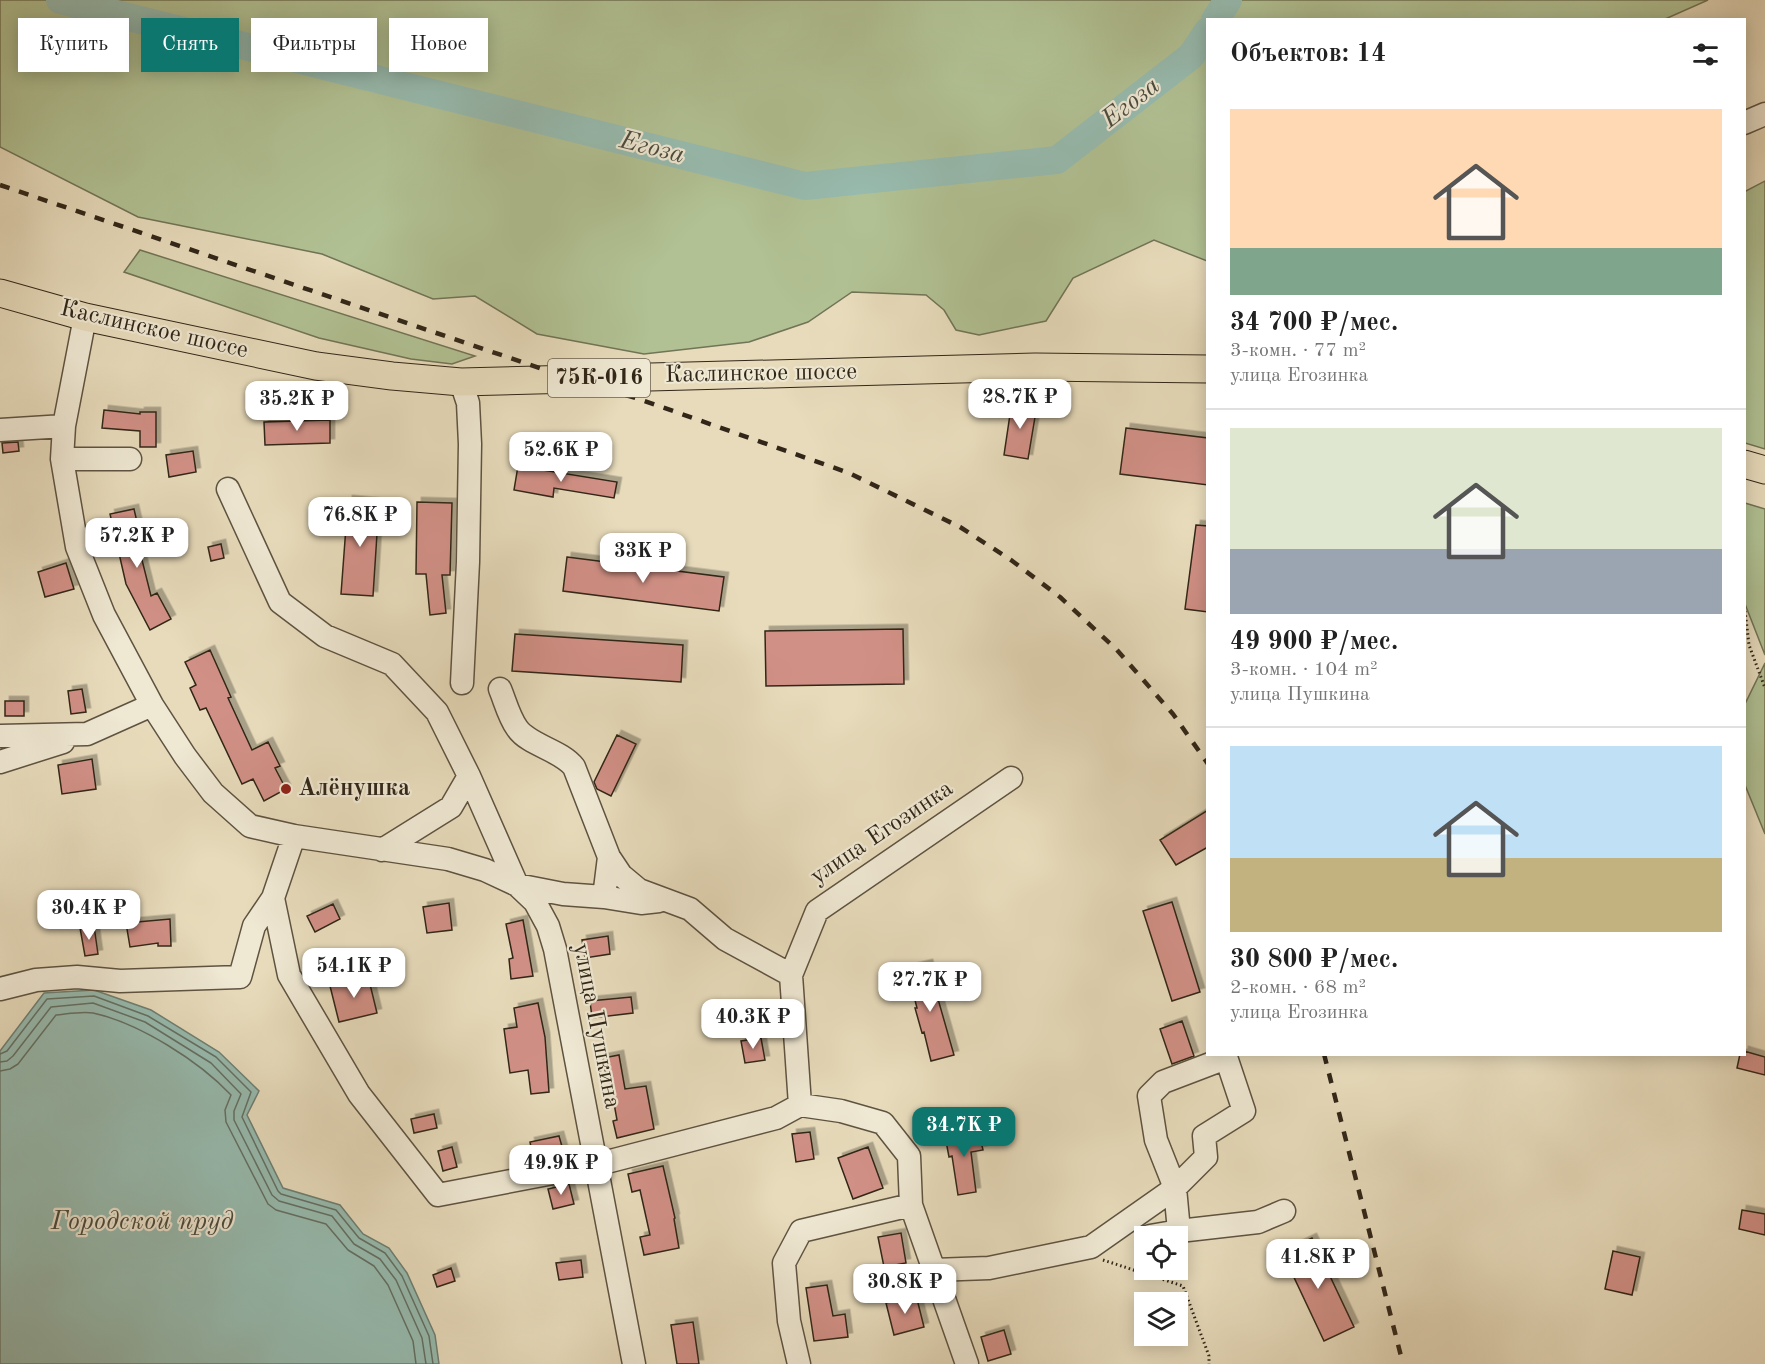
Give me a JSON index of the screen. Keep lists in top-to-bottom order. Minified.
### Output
{"streets":{"main road":["Каслинское шоссе","75К-016"],"street":["улица Егозинка","улица Пушкина"]},"water":["Егоза","Городской пруд"],"places":["Алёнушка"],"page":{"chip":["Купить","Снять","Фильтры","Новое"],"heading":"Объектов: 14","list":[{"name":"34 700 ₽/мес.","note":"3-комн. · 77 m² · улица Егозинка"},{"name":"49 900 ₽/мес.","note":"3-комн. · 104 m² · улица Пушкина"},{"name":"30 800 ₽/мес.","note":"2-комн. · 68 m² · улица Егозинка"}],"price":["28.7K ₽","35.2K ₽","52.6K ₽","76.8K ₽","57.2K ₽","33K ₽","30.4K ₽","54.1K ₽","27.7K ₽","40.3K ₽","34.7K ₽","49.9K ₽","41.8K ₽","30.8K ₽"]}}
